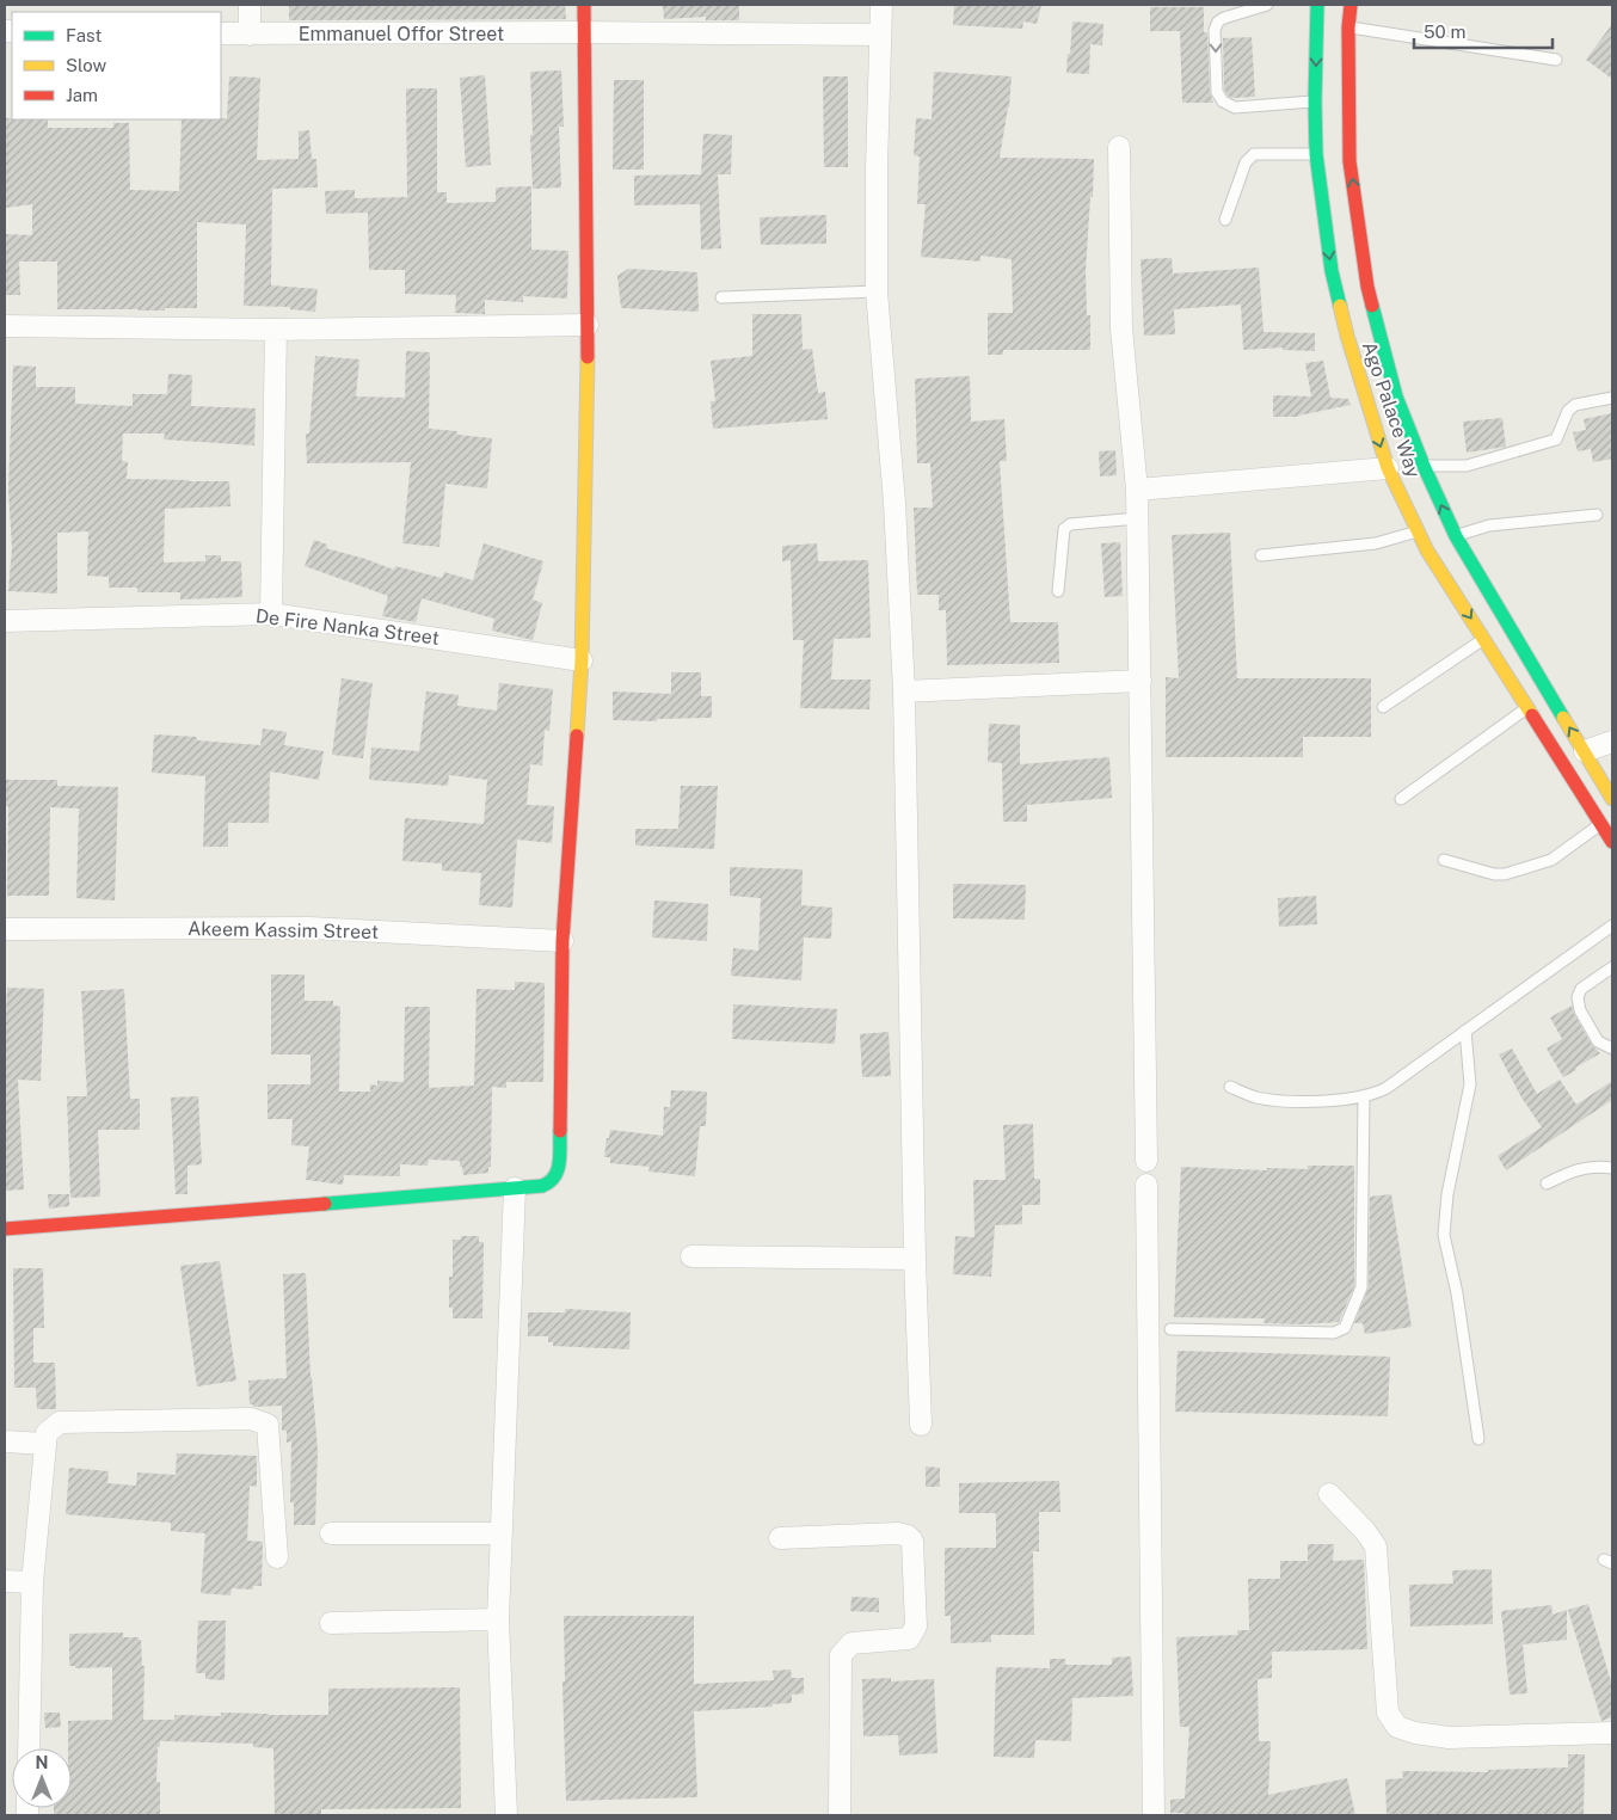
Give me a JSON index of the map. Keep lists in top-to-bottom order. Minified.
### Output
{"streets":{"main road":["Ago Palace Way"],"street":["Emmanuel Offor Street","De Fire Nanka Street","Akeem Kassim Street"]},"legend":["Fast","Slow","Jam"],"scale_bar":"50 m","north":"top"}
